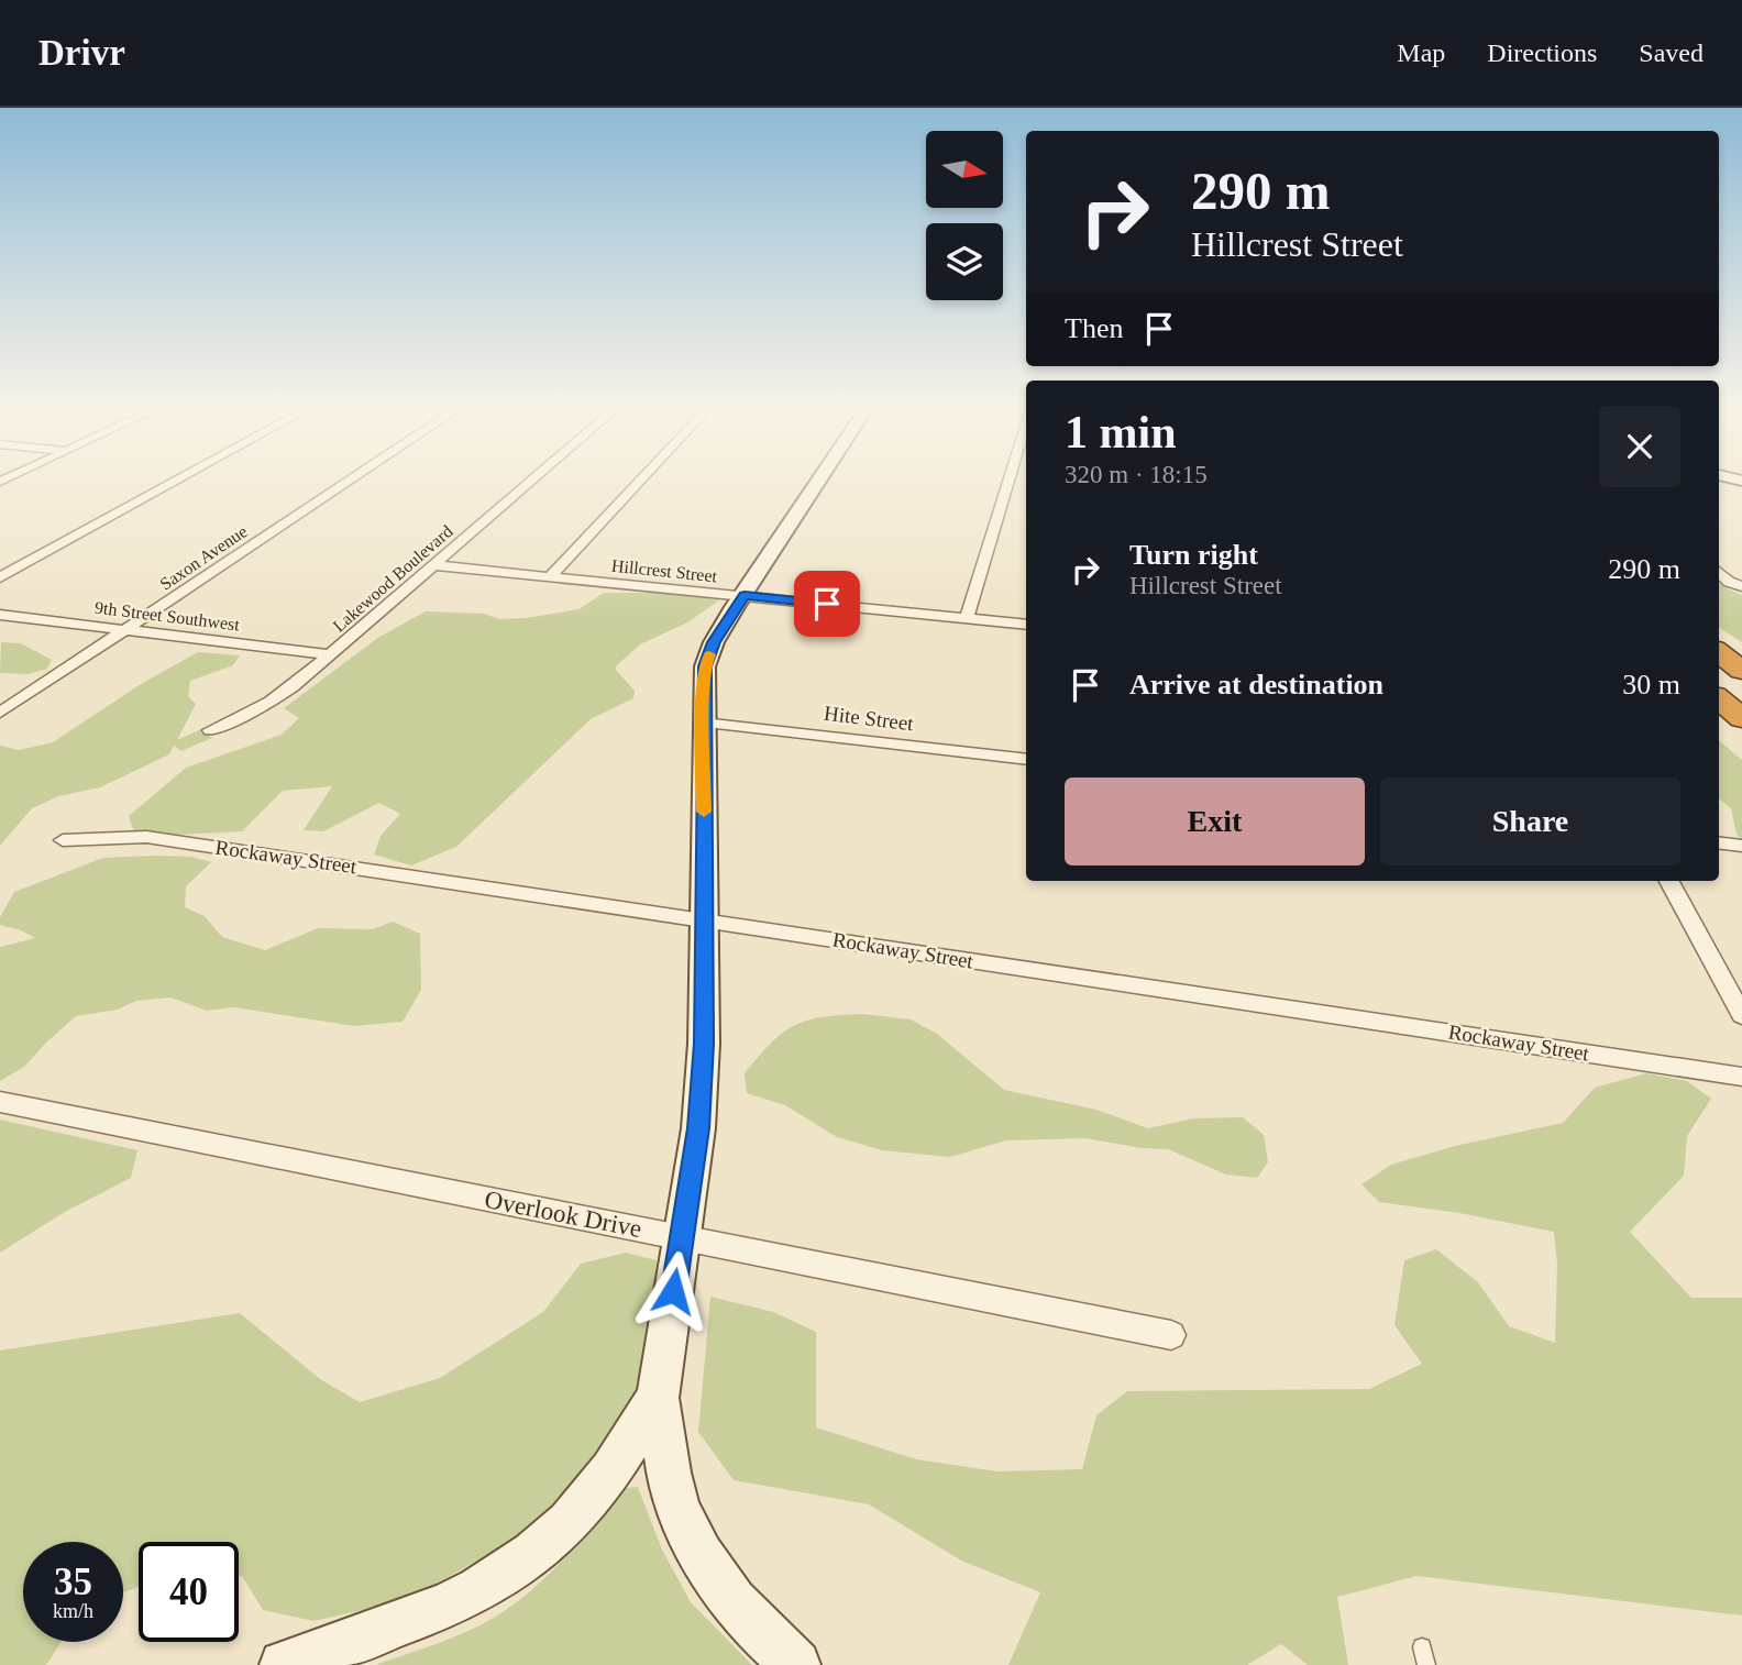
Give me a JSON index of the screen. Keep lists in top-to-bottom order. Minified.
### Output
{"streets":{"street":["Saxon Avenue","Hillcrest Street","Lakewood Boulevard","9th Street Southwest","Hite Street","Rockaway Street","Overlook Drive"]},"crossings":[["Saxon Avenue","9th Street Southwest"],["Hillcrest Street","Lakewood Boulevard"],["Lakewood Boulevard","9th Street Southwest"]],"north":"right","page":{"header":"Drivr","nav":["Map","Directions","Saved"],"turn":["290 m","Hillcrest Street"],"then":"Then","heading":["1 min","320 m · 18:15"],"list":[{"name":"Turn right","note":"Hillcrest Street","value":"290 m"},{"name":"Arrive at destination","value":"30 m"}],"buttons":["Exit","Share"],"speed":"35 km/h","limit":"40"}}
